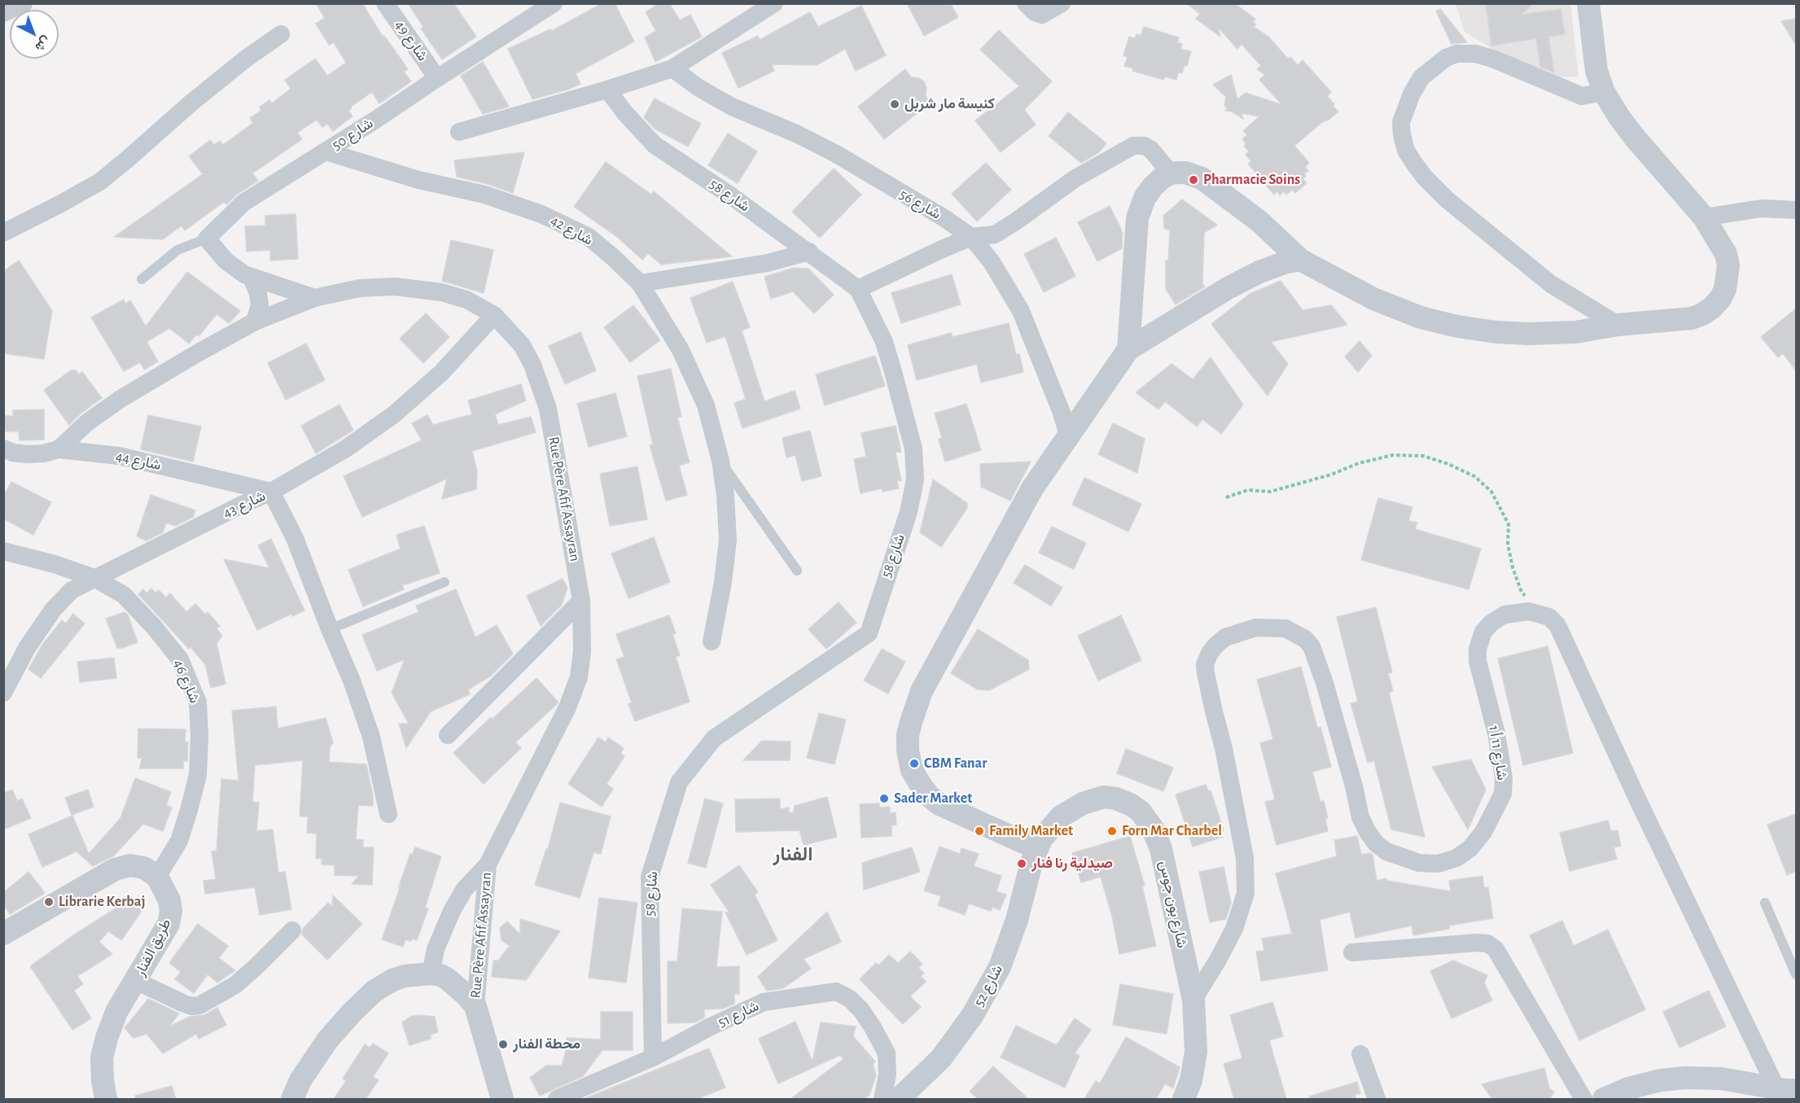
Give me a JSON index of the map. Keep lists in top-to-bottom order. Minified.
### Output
{"streets":{"street":["شارع 49","شارع 50","شارع 58","شارع 56","شارع 42","شارع 44","Rue Père Afif Assayran","شارع 43","شارع 46","شارع 11 أ 1","شارع بون جوس","طريق الفنار","شارع 52","شارع 51"]},"crossings":[["شارع 49","شارع 50"],["شارع 50","شارع 42"],["شارع 58","شارع 51"],["شارع 44","Rue Père Afif Assayran"],["شارع 44","شارع 43"],["Rue Père Afif Assayran","شارع 43"],["شارع 43","شارع 46"],["شارع 46","طريق الفنار"],["شارع 11 أ 1","شارع بون جوس"],["شارع بون جوس","شارع 52"]],"districts":["الفنار"],"places":["كنيسة مار شربل","Pharmacie Soins","CBM Fanar","Sader Market","Family Market","Forn Mar Charbel","صيدلية رنا فنار","Librarie Kerbaj","محطة الفنار"],"north":"bottom right"}
